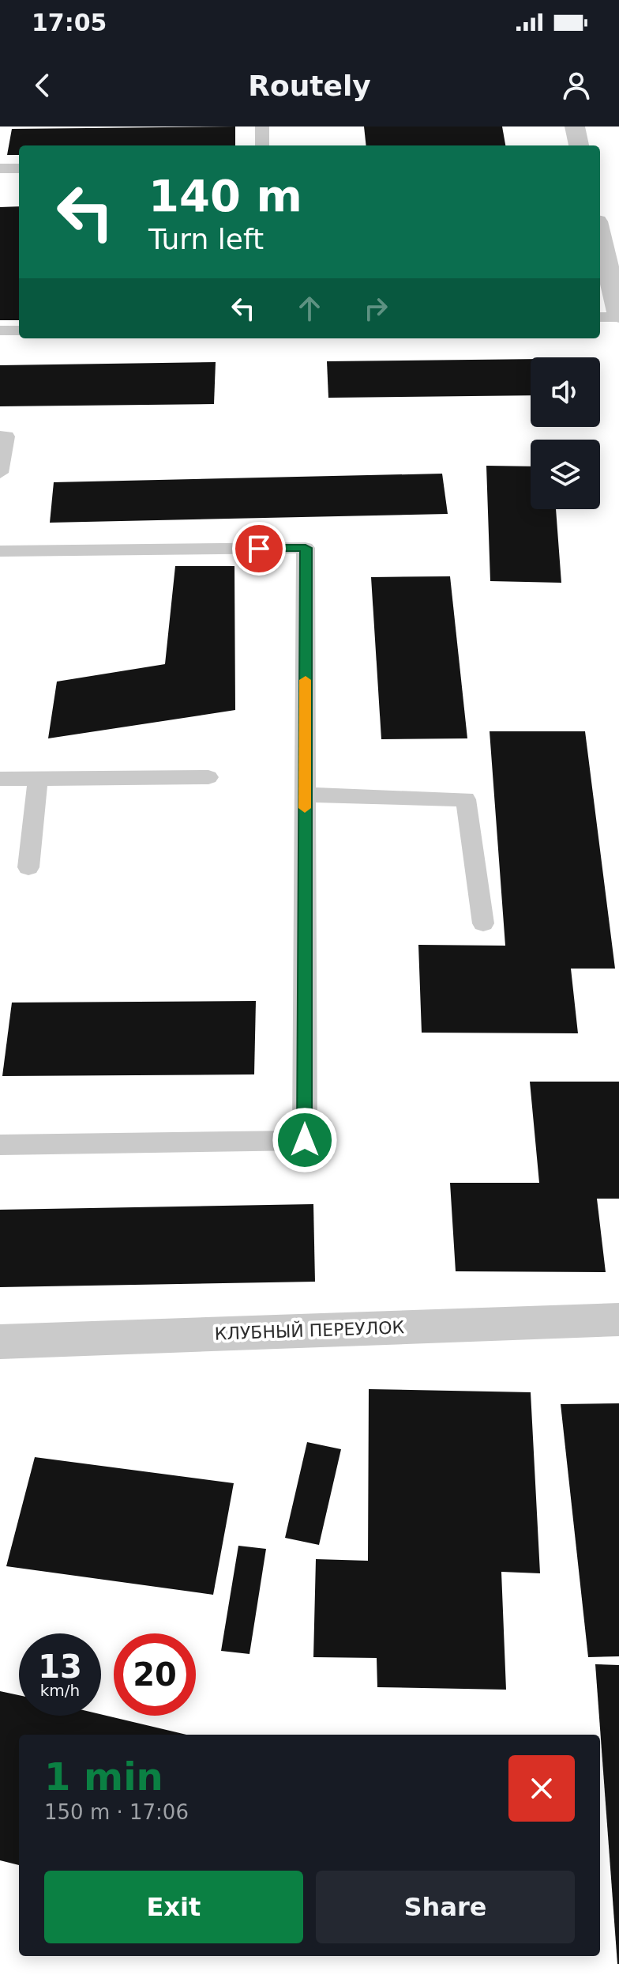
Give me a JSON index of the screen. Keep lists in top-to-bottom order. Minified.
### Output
{"streets":{"street":["КЛУБНЫЙ ПЕРЕУЛОК"]},"page":{"status":"17:05","header":"Routely","turn":["140 m","Turn left"],"speed":"13 km/h","limit":"20","heading":["1 min","150 m · 17:06"],"buttons":["Exit","Share"]}}
